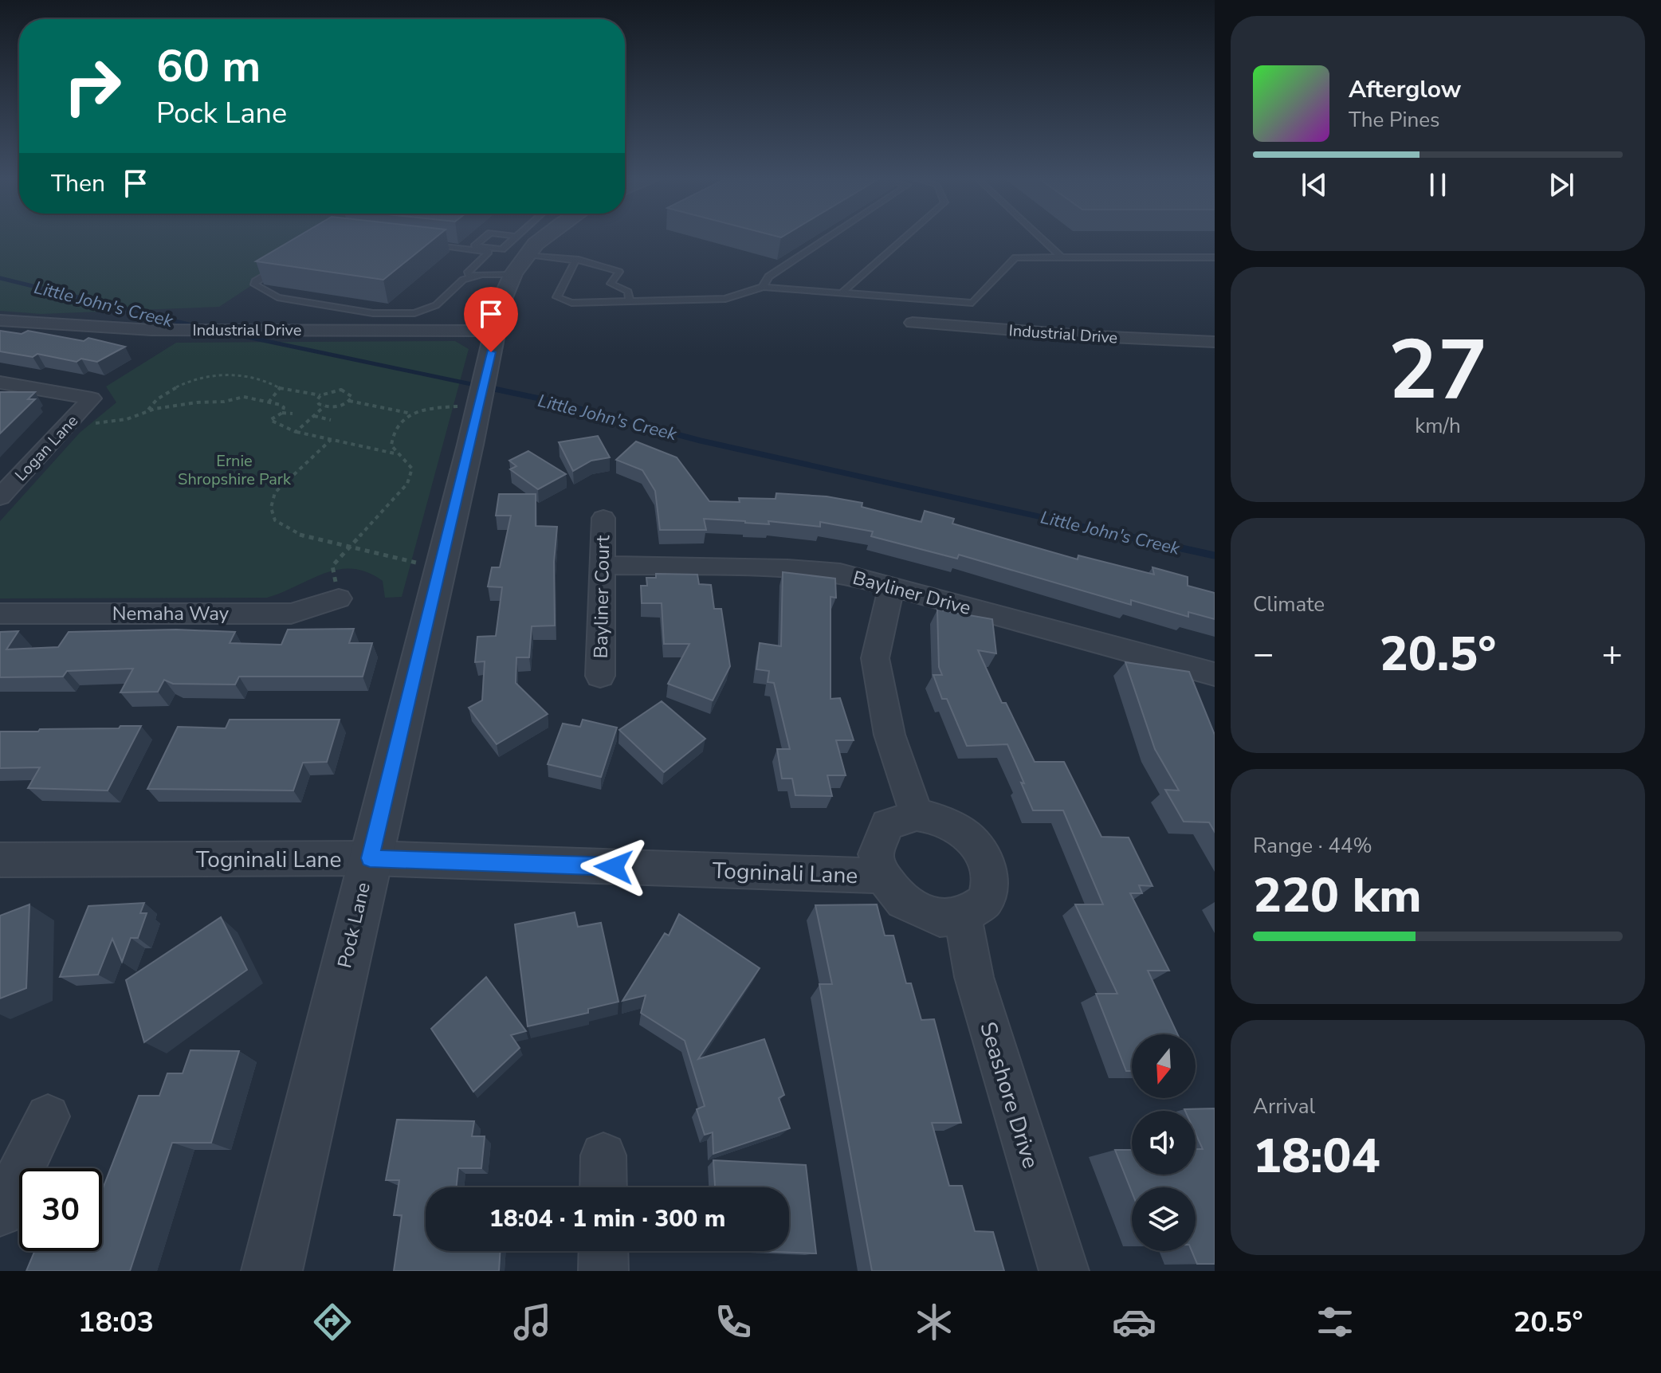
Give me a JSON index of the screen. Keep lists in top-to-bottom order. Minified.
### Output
{"streets":{"street":["Industrial Drive","Logan Lane","Bayliner Drive","Bayliner Court","Nemaha Way","Togninali Lane","Pock Lane","Seashore Drive"]},"crossings":[["Industrial Drive","Pock Lane"],["Bayliner Drive","Bayliner Court"],["Togninali Lane","Pock Lane"],["Togninali Lane","Seashore Drive"]],"water":["Little John's Creek"],"parks":["Ernie Shropshire Park"],"north":"bottom","page":{"turn":["60 m","Pock Lane"],"song":["Afterglow","The Pines"],"then":"Then","tile":[["27","km/h"],"Climate",["Range · 44%","220 km"],["Arrival","18:04"]],"heat":["−","20.5°","+"],"limit":"30","trip":"18:04 · 1 min · 300 m","tabs":["18:03","20.5°"]}}
